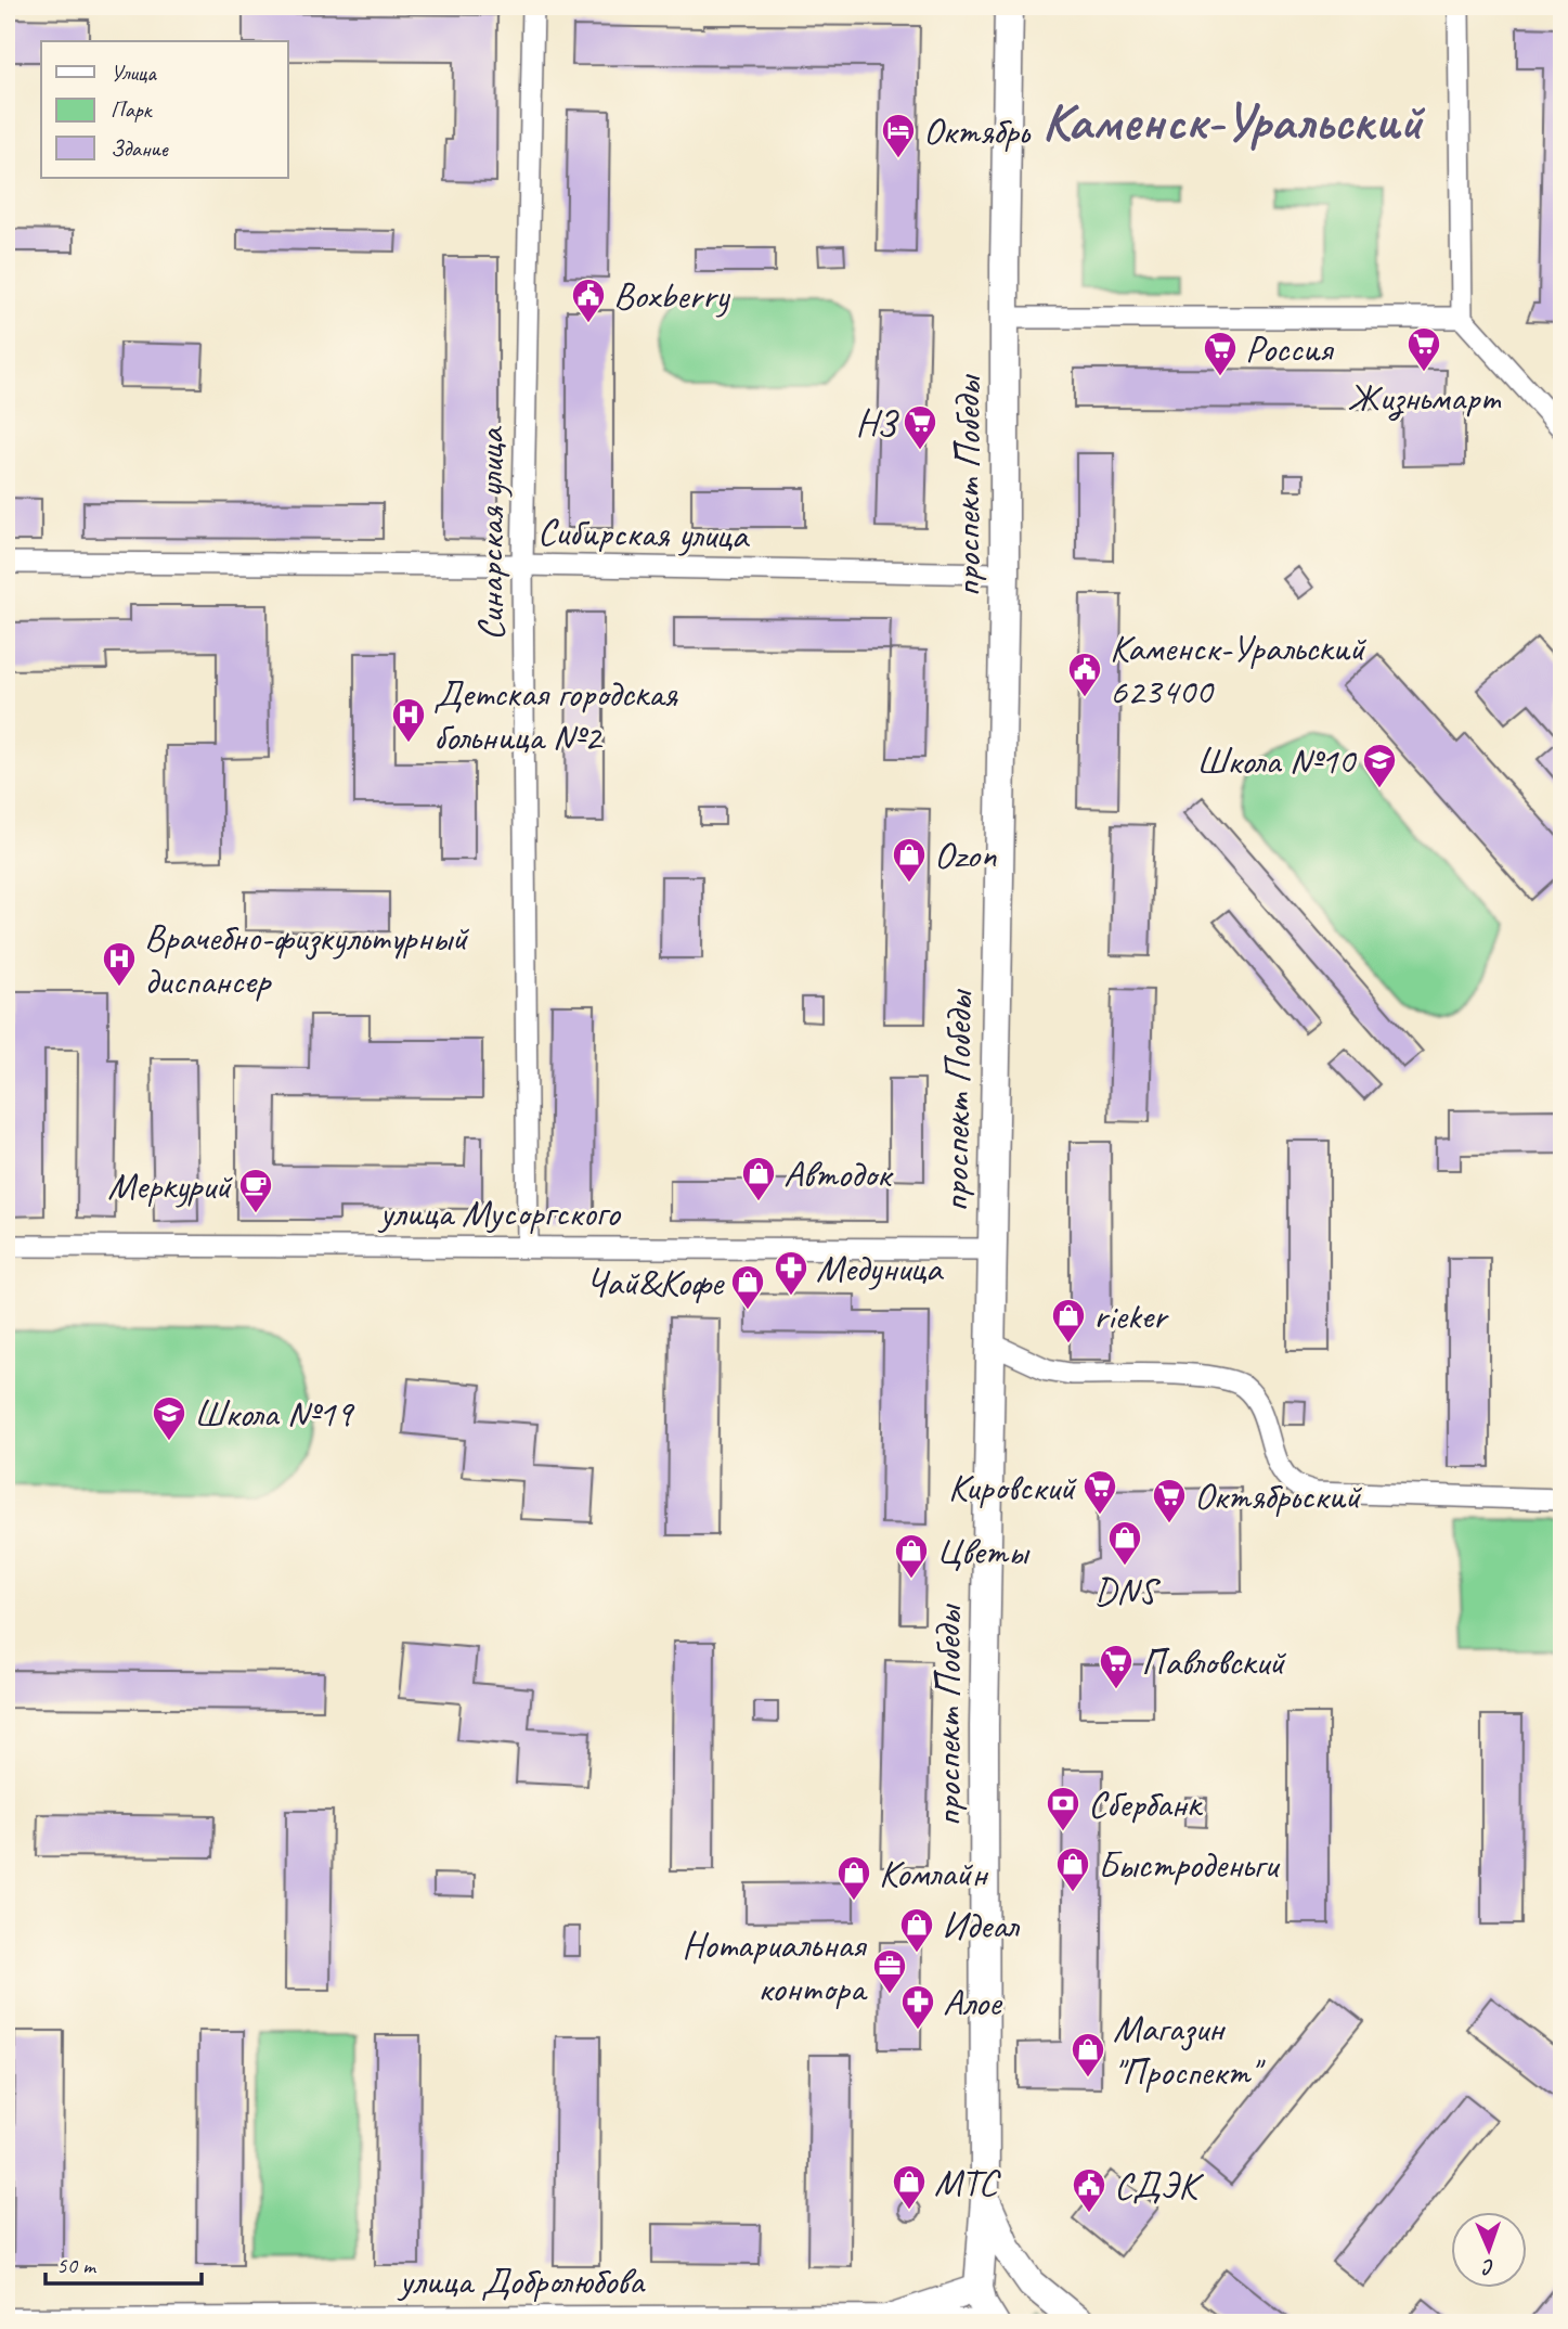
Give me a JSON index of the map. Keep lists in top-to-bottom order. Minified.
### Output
{"streets":{"main road":["проспект Победы","улица Добролюбова"],"street":["Сибирская улица","Синарская улица","улица Мусоргского"]},"crossings":[["проспект Победы","Сибирская улица"],["проспект Победы","улица Мусоргского"],["проспект Победы","улица Добролюбова"],["Сибирская улица","Синарская улица"],["Синарская улица","улица Мусоргского"]],"districts":["Каменск-Уральский"],"places":{"hotel":["Октябрь"],"public building":["Boxberry","Каменск-Уральский 623400","СДЭК"],"supermarket":["Жизньмарт","Россия","НЗ","Кировский","Октябрьский","Павловский"],"hospital":["Детская городская больница №2","Врачебно-физкультурный диспансер"],"school or university":["Школа №10","Школа №19"],"shop":["Ozon","Автодок","Чай&Кофе","rieker","DNS","Цветы","Быстроденьги","Комлайн","Идеал","Магазин \"Проспект\"","МТС"],"cafe":["Меркурий"],"pharmacy":["Медуница","Алое"],"bank":["Сбербанк"],"office":["Нотариальная контора"]},"legend":["Улица","Парк","Здание"],"scale_bar":"50 m","north":"bottom"}
